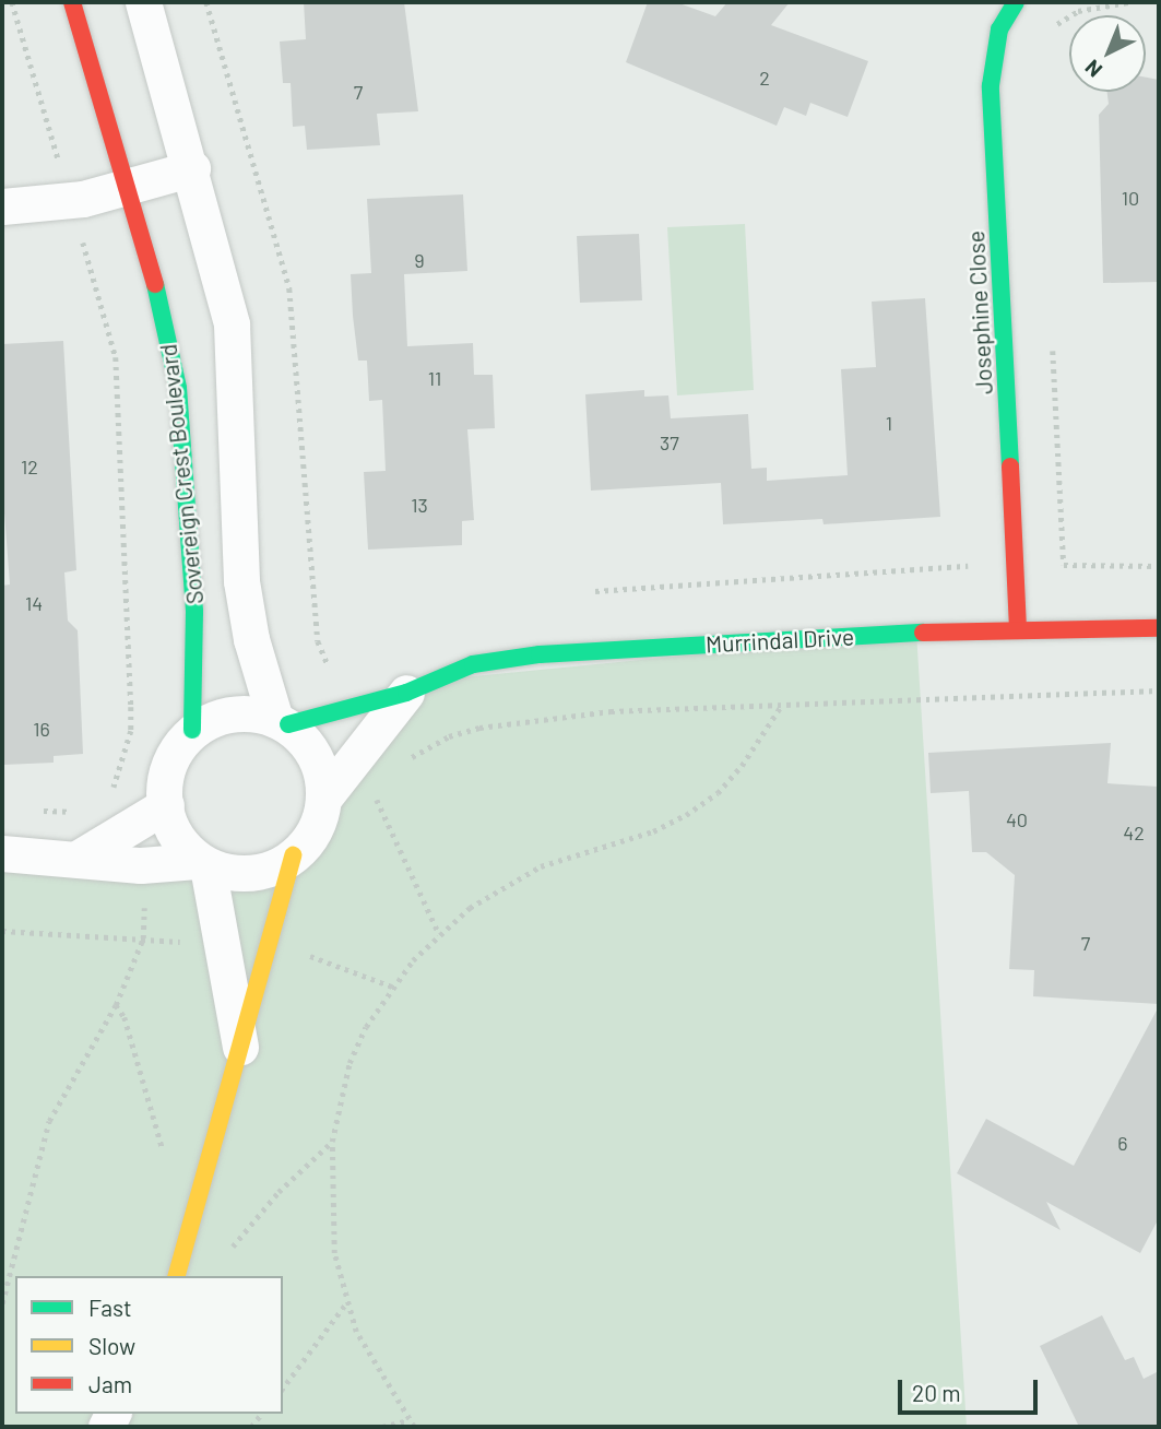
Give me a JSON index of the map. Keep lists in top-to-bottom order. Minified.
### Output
{"streets":{"street":["Josephine Close","Sovereign Crest Boulevard","Murrindal Drive"]},"crossings":[["Josephine Close","Murrindal Drive"],["Sovereign Crest Boulevard","Murrindal Drive"]],"house_numbers":["2","7","10","9","11","1","37","12","13","14","16","40","42","7","6"],"legend":["Fast","Slow","Jam"],"scale_bar":"20 m","north":"bottom left"}
